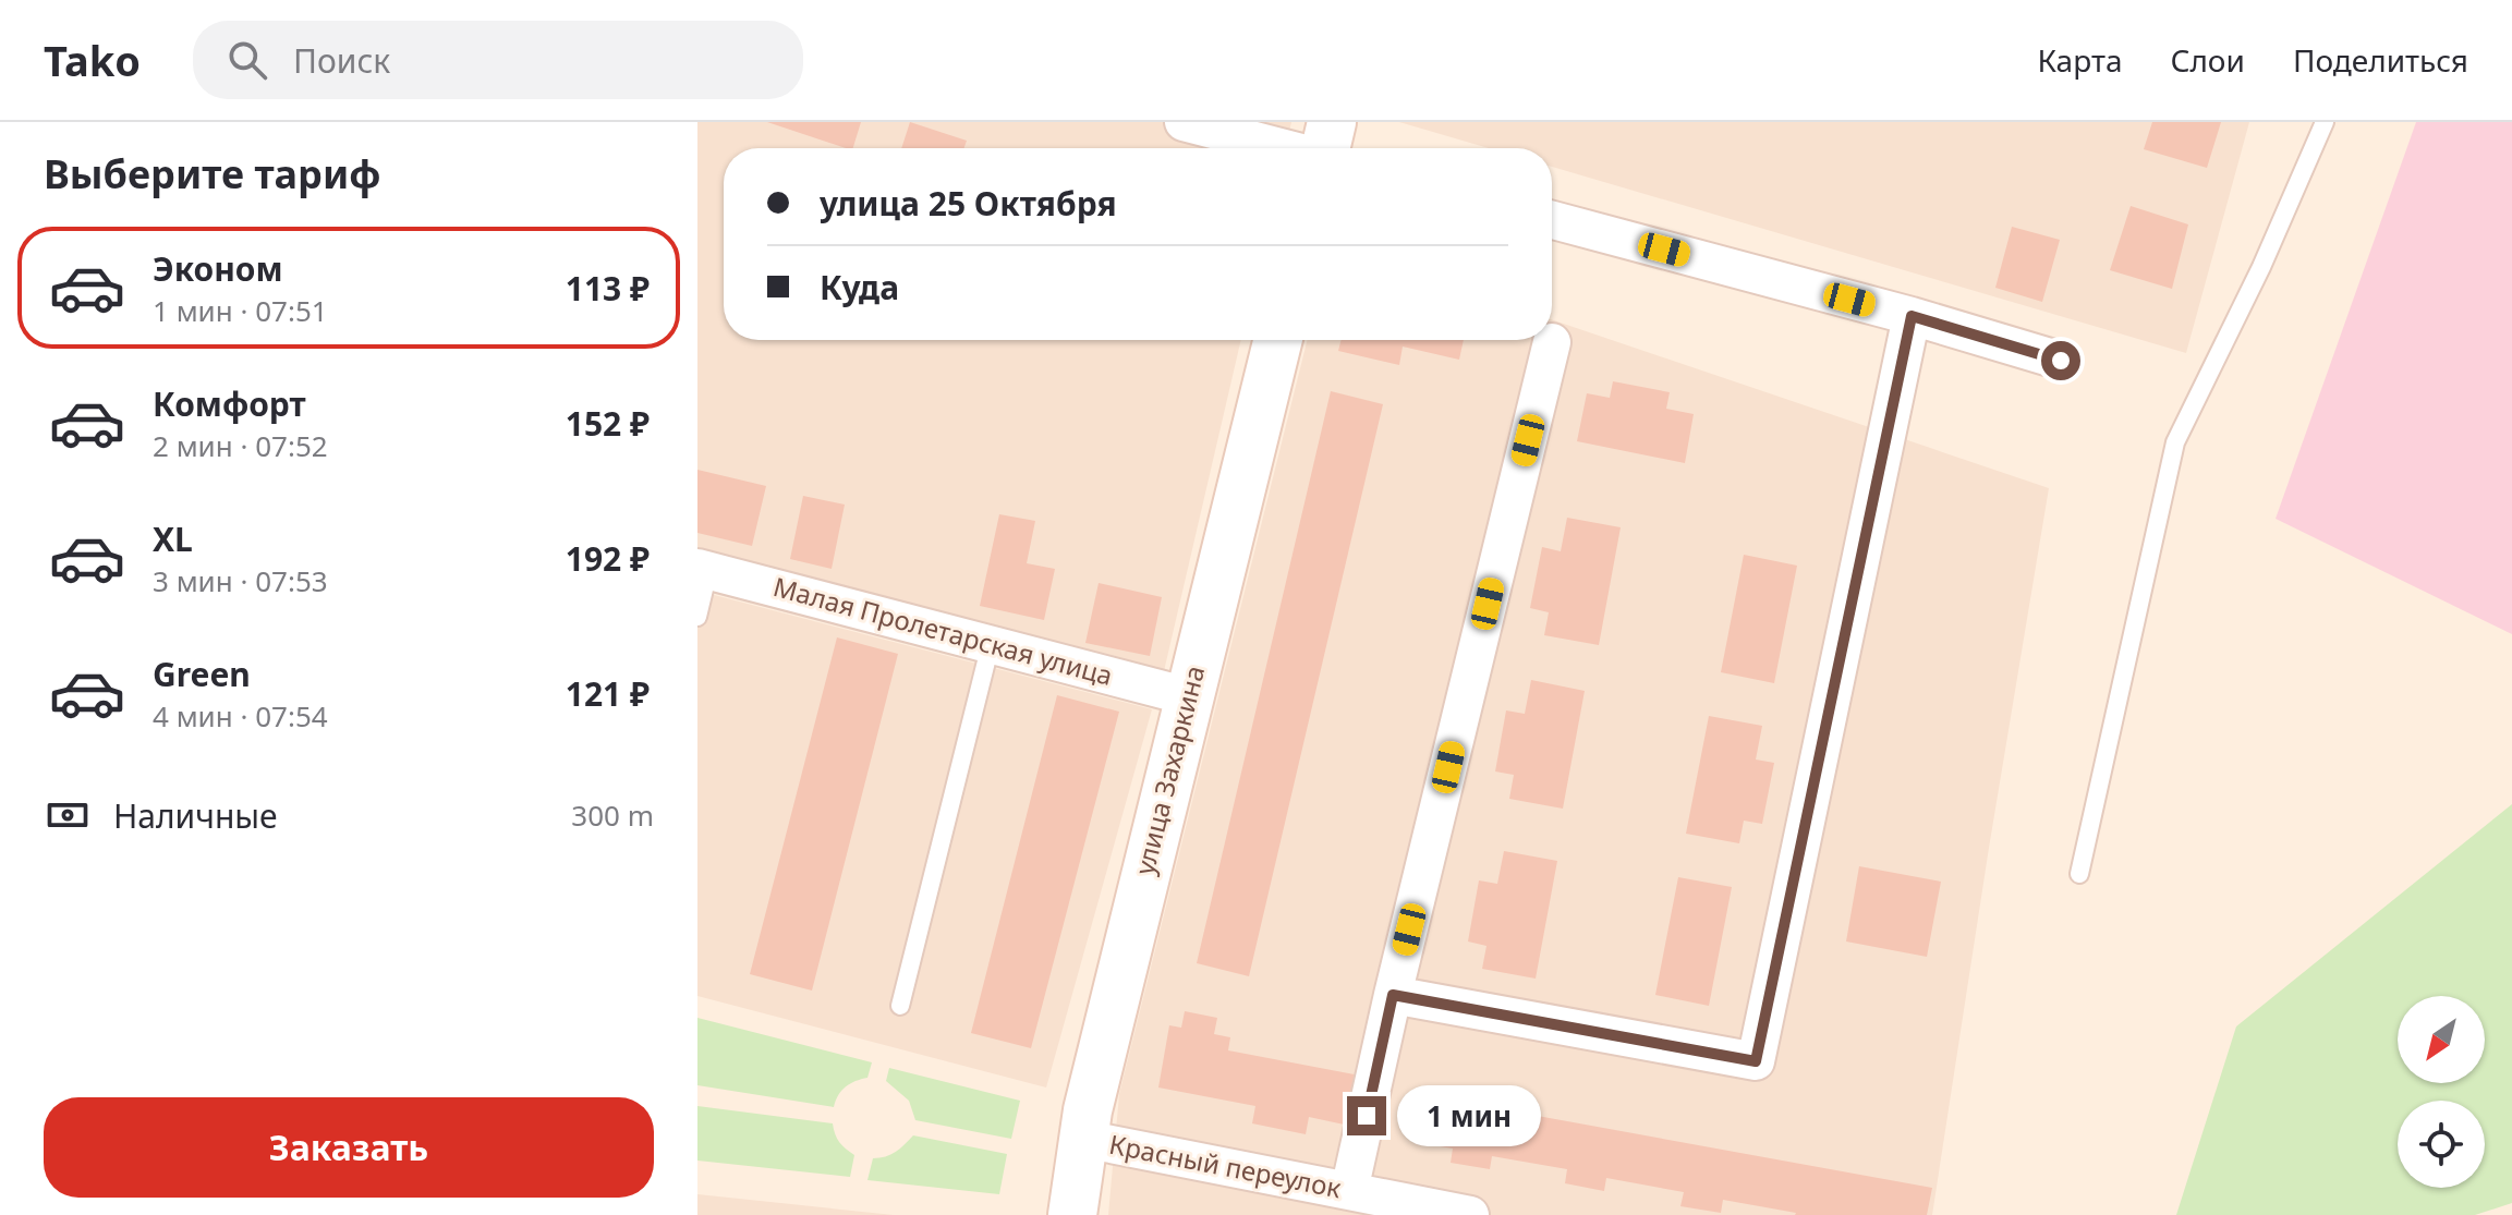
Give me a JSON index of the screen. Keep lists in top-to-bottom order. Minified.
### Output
{"streets":{"street":["Малая Пролетарская улица","улица Захаркина","Красный переулок"]},"crossings":[["Малая Пролетарская улица","улица Захаркина"],["улица Захаркина","Красный переулок"]],"north":"bottom left","page":{"header":"Tako","search":"Поиск","nav":["Карта","Слои","Поделиться"],"heading":"Выберите тариф","banner":["улица 25 Октября","Куда"],"list":[{"name":"Эконом","note":"1 мин · 07:51","value":"113 ₽"},{"name":"Комфорт","note":"2 мин · 07:52","value":"152 ₽"},{"name":"XL","note":"3 мин · 07:53","value":"192 ₽"},{"name":"Green","note":"4 мин · 07:54","value":"121 ₽"}],"pay":["Наличные","300 m"],"buttons":"Заказать","bubble":"1 мин"}}
